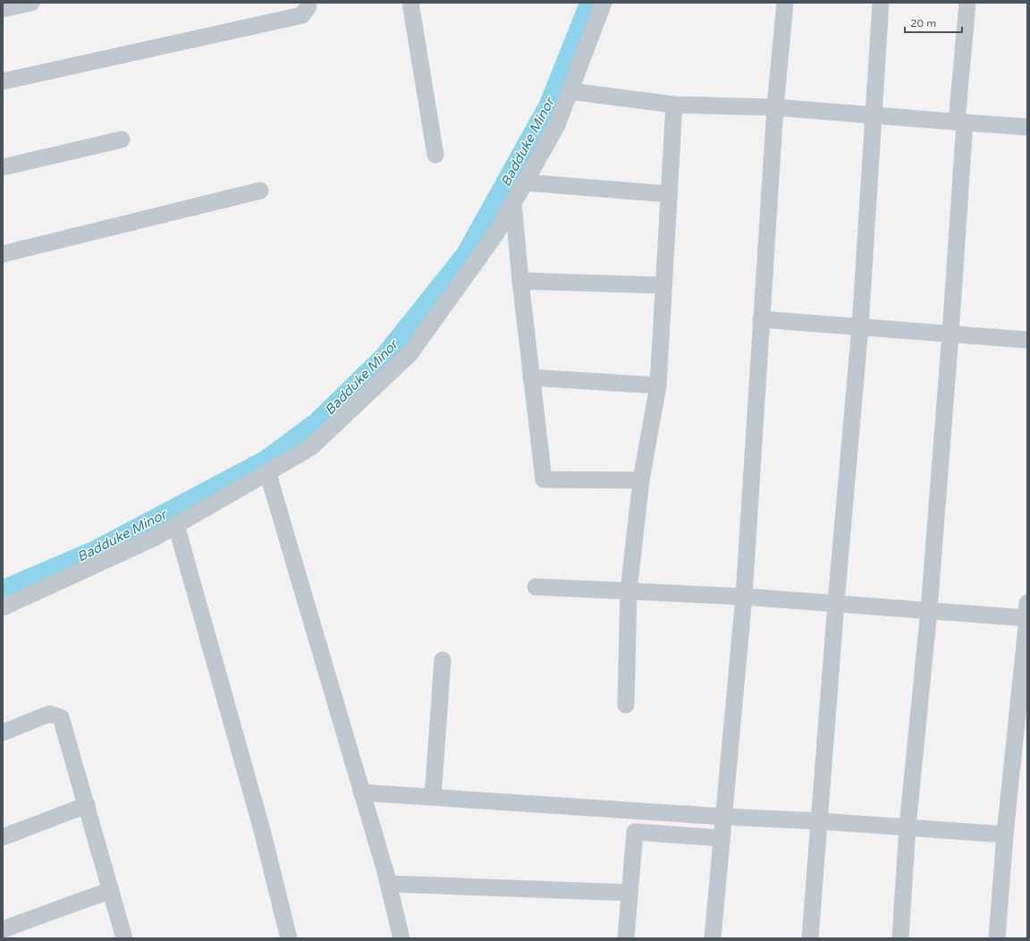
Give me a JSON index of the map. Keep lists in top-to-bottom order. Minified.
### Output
{"water":["Badduke Minor"],"scale_bar":"20 m"}
